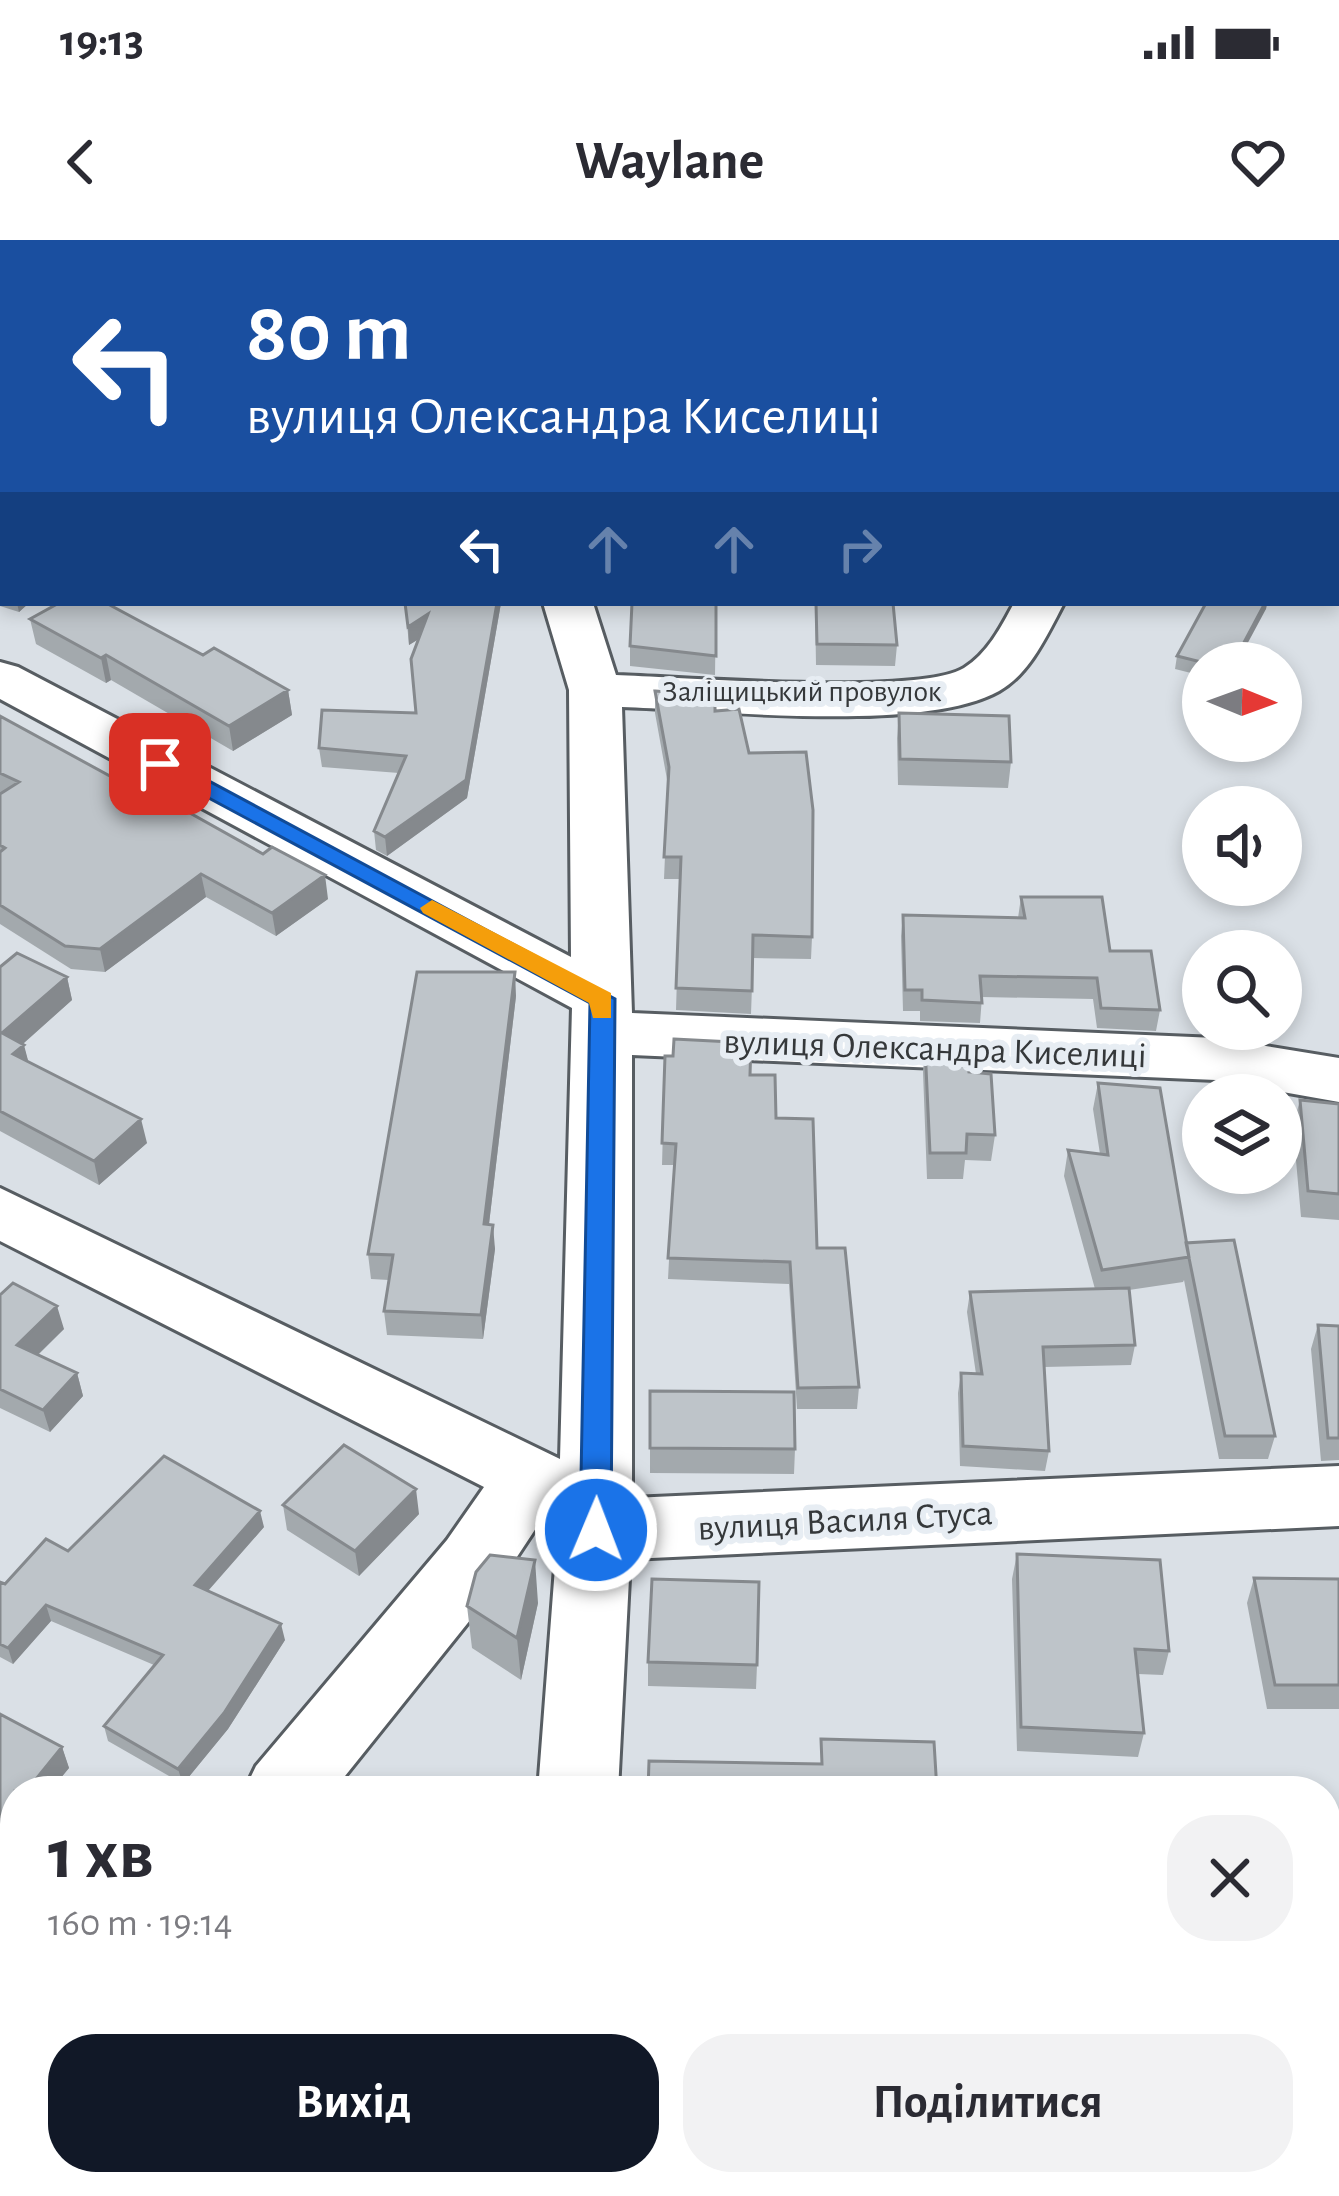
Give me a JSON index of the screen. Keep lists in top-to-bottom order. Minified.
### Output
{"streets":{"street":["Заліщицький провулок","вулиця Олександра Киселиці","вулиця Василя Стуса"]},"north":"right","page":{"status":"19:13","header":"Waylane","turn":["80 m","вулиця Олександра Киселиці"],"heading":["1 хв","160 m · 19:14"],"buttons":["Вихід","Поділитися"]}}
